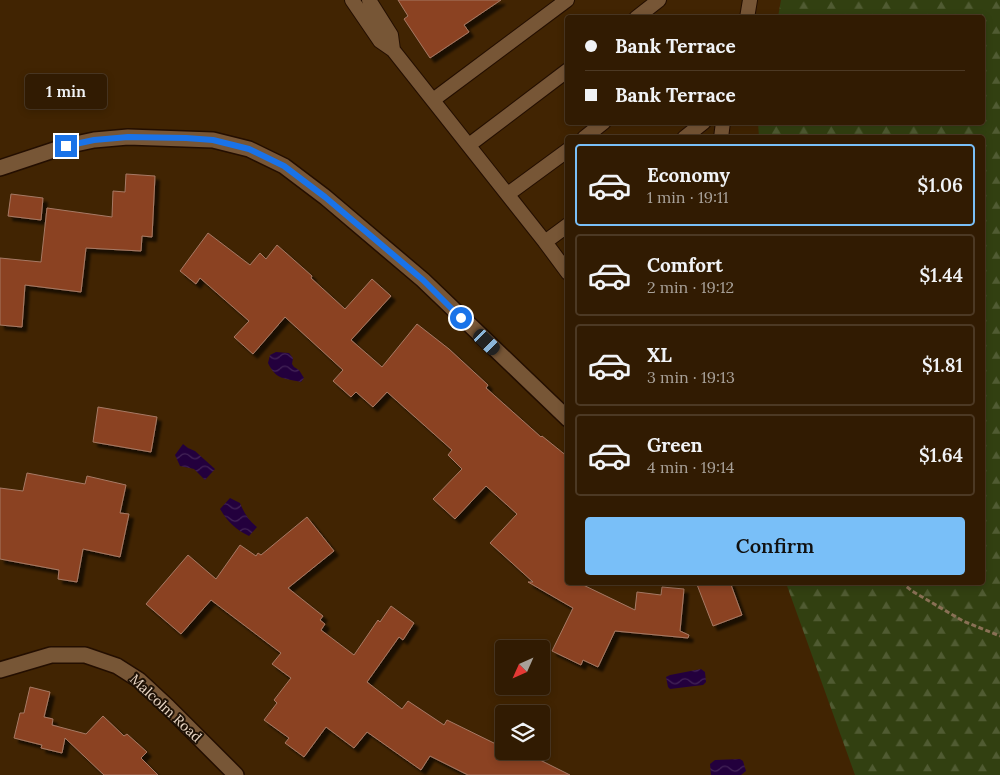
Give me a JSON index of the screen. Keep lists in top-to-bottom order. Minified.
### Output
{"streets":{"street":["Malcolm Road"]},"north":"bottom left","page":{"banner":["Bank Terrace","Bank Terrace"],"bubble":"1 min","list":[{"name":"Economy","note":"1 min · 19:11","value":"$1.06"},{"name":"Comfort","note":"2 min · 19:12","value":"$1.44"},{"name":"XL","note":"3 min · 19:13","value":"$1.81"},{"name":"Green","note":"4 min · 19:14","value":"$1.64"}],"buttons":"Confirm"}}
